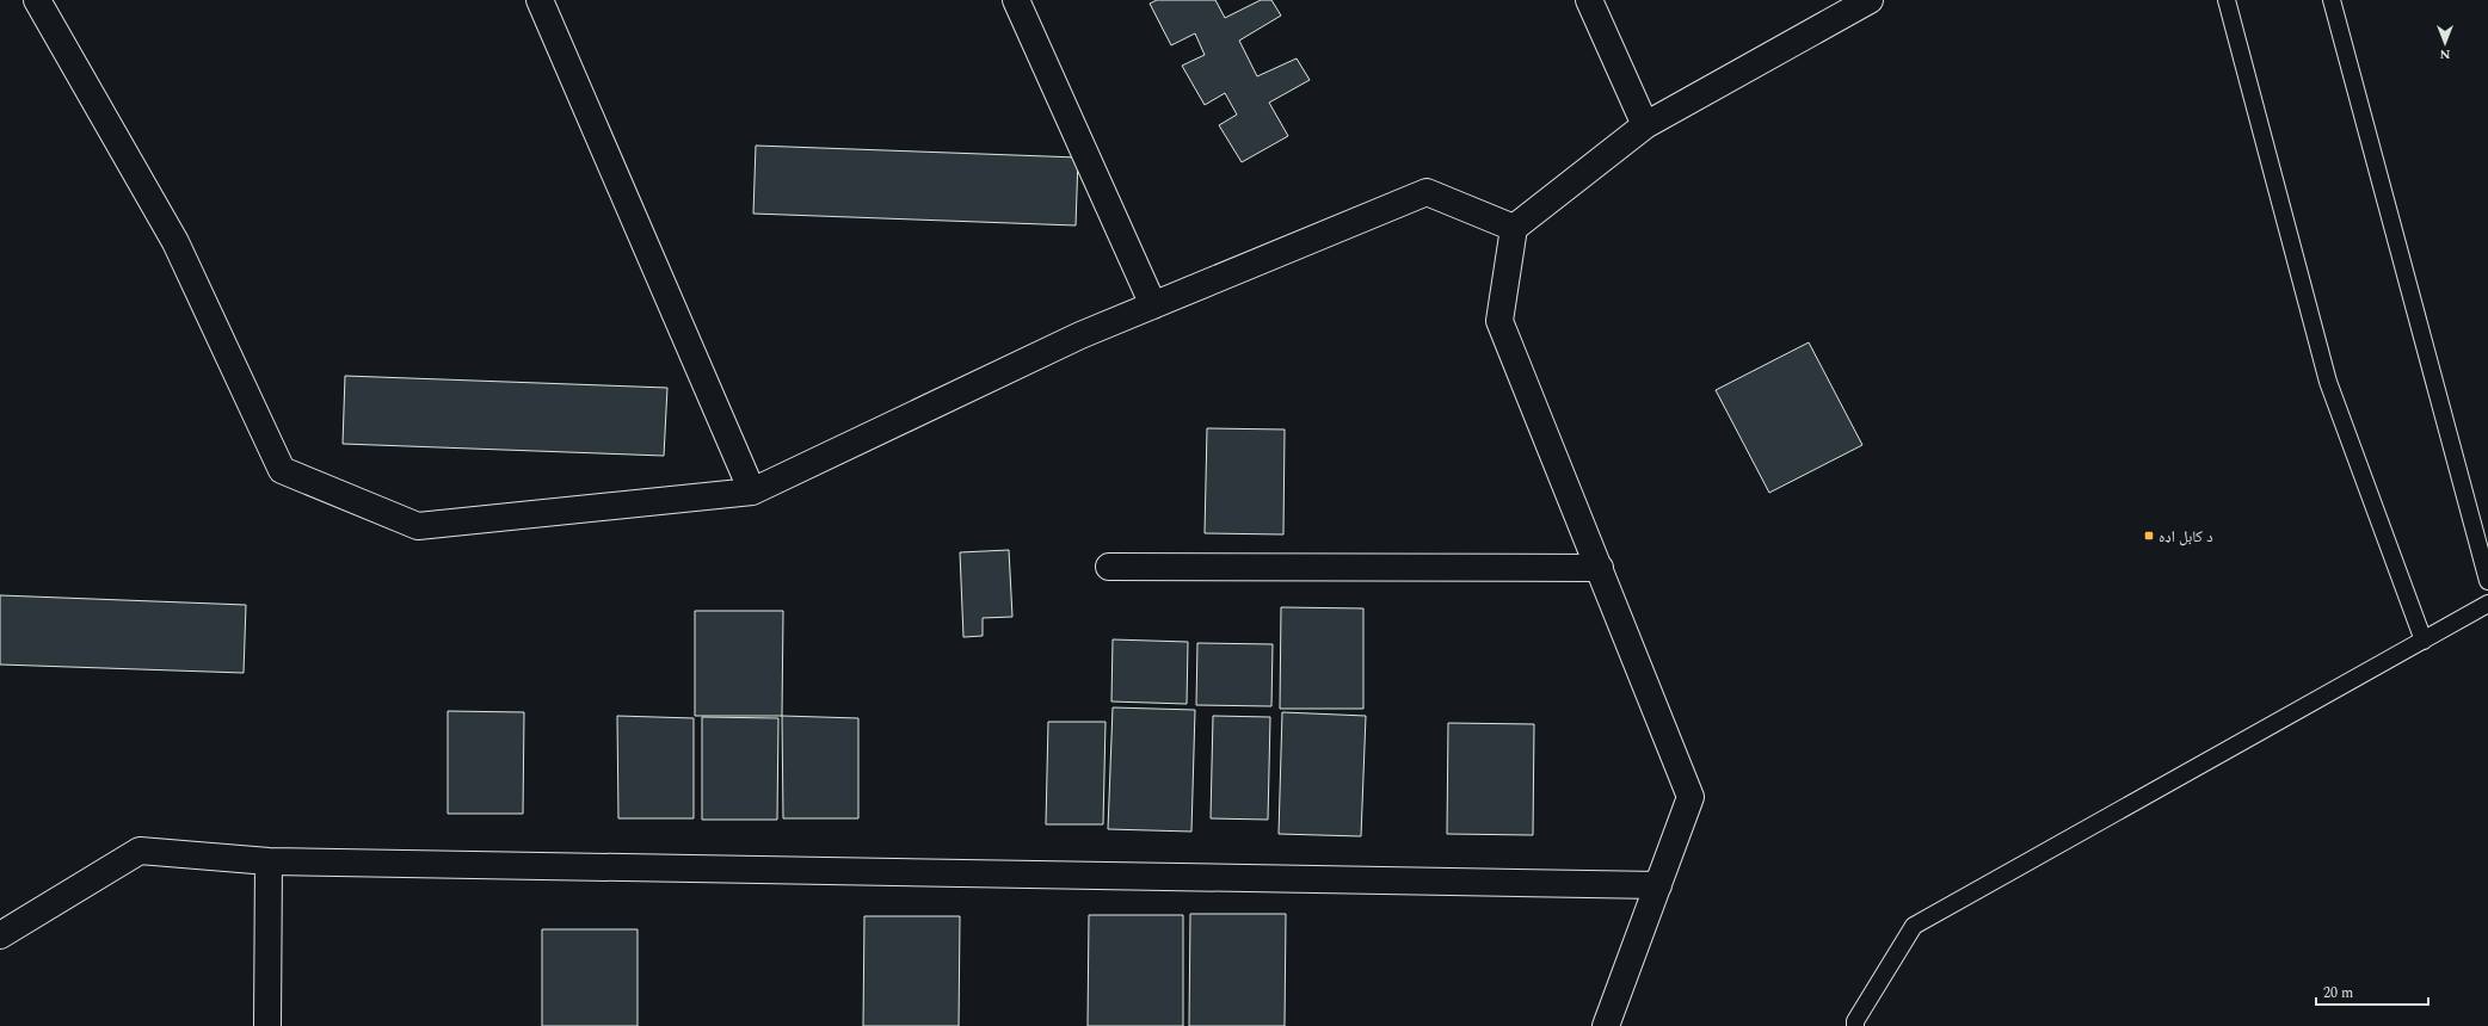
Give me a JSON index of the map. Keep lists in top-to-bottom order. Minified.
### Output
{"places":{"transit":["د کابل اډه"]},"scale_bar":"20 m","north":"bottom"}
